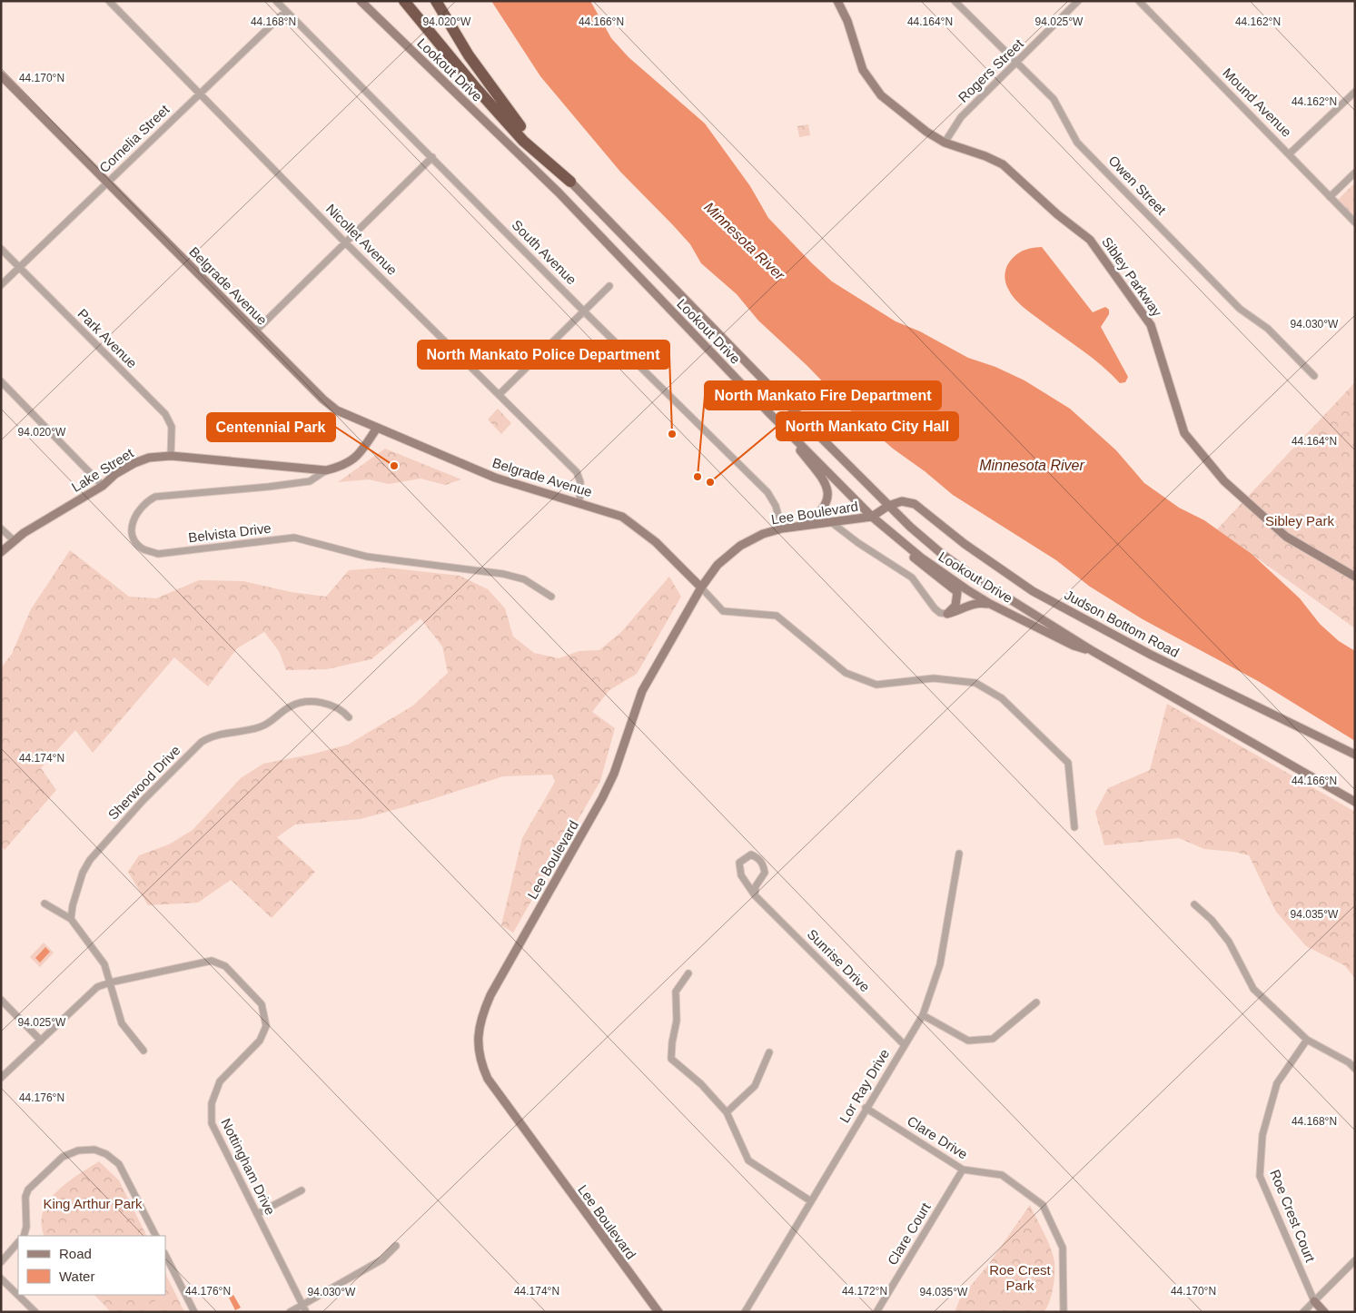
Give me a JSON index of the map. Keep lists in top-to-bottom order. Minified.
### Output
{"streets":{"main road":["Lookout Drive","Sibley Parkway","Belgrade Avenue","Lake Street","Lee Boulevard","Judson Bottom Road"],"street":["Rogers Street","Mound Avenue","Cornelia Street","Owen Street","Nicollet Avenue","South Avenue","Park Avenue","Belvista Drive","Sherwood Drive","Sunrise Drive","Lor Ray Drive","Clare Drive","Nottingham Drive","Roe Crest Court","Clare Court"]},"crossings":[["Lookout Drive","Lee Boulevard"],["Lookout Drive","Judson Bottom Road"],["Rogers Street","Owen Street"],["Rogers Street","Sibley Parkway"],["Cornelia Street","Nicollet Avenue"],["Cornelia Street","South Avenue"],["Cornelia Street","Belgrade Avenue"],["Cornelia Street","Park Avenue"],["Nicollet Avenue","Belgrade Avenue"],["South Avenue","Lee Boulevard"],["Belgrade Avenue","Lake Street"],["Belgrade Avenue","Lee Boulevard"],["Park Avenue","Lake Street"],["Lake Street","Belvista Drive"],["Lee Boulevard","Judson Bottom Road"],["Sunrise Drive","Lor Ray Drive"],["Lor Ray Drive","Clare Drive"],["Clare Drive","Clare Court"]],"water":["Minnesota River"],"parks":["Sibley Park","King Arthur Park","Roe Crest Park"],"places":["North Mankato Police Department","Centennial Park","North Mankato Fire Department","North Mankato City Hall"],"legend":["Road","Water"],"coordinates":["94.020°W","94.025°W","44.162°N","44.168°N","44.166°N","44.164°N","44.170°N","94.030°W","44.174°N","94.035°W","44.176°N","44.172°N"]}
